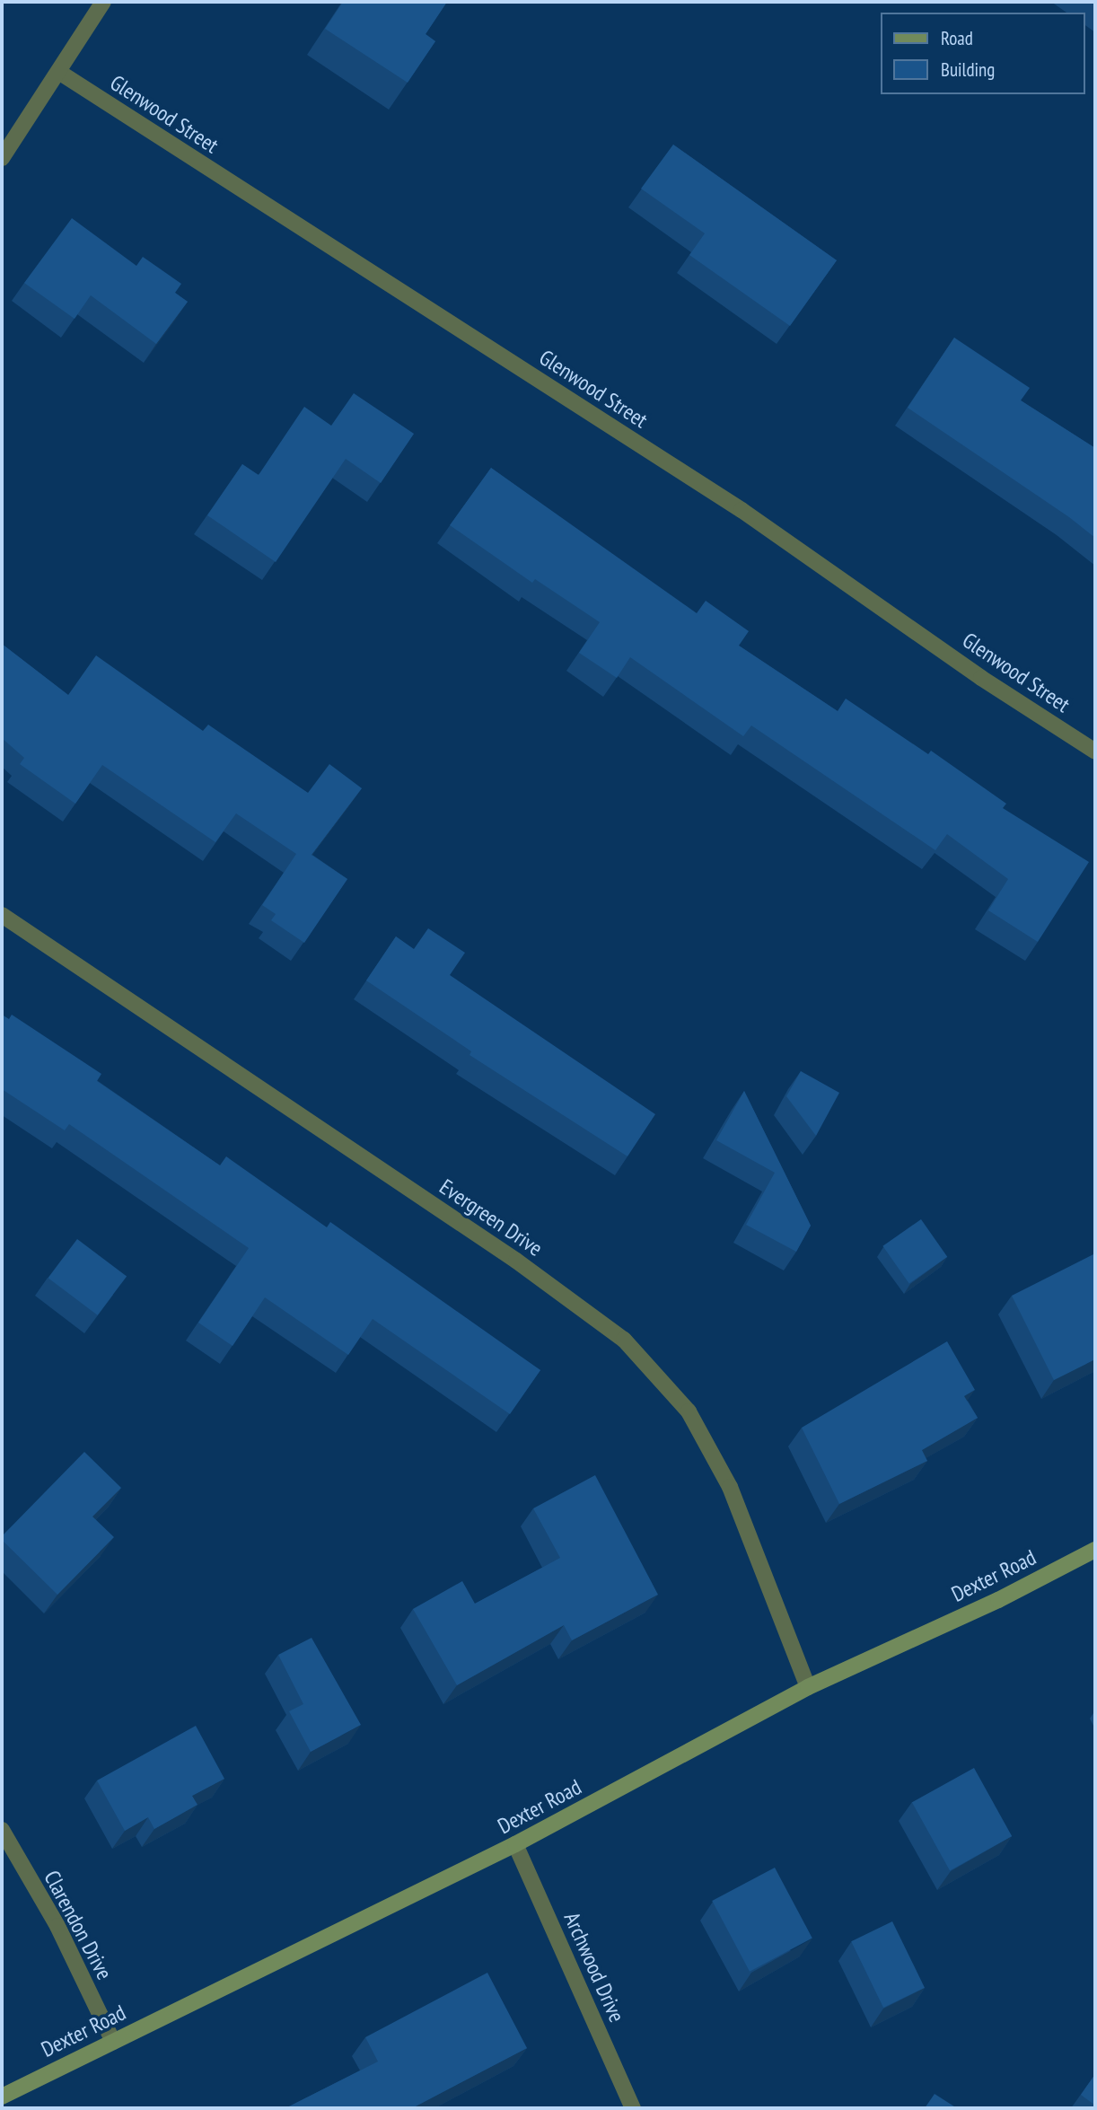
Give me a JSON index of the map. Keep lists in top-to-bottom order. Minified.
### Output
{"streets":{"main road":["Dexter Road"],"street":["Glenwood Street","Evergreen Drive","Clarendon Drive","Archwood Drive"]},"crossings":[["Evergreen Drive","Dexter Road"],["Dexter Road","Clarendon Drive"],["Dexter Road","Archwood Drive"]],"legend":["Road","Building"]}
